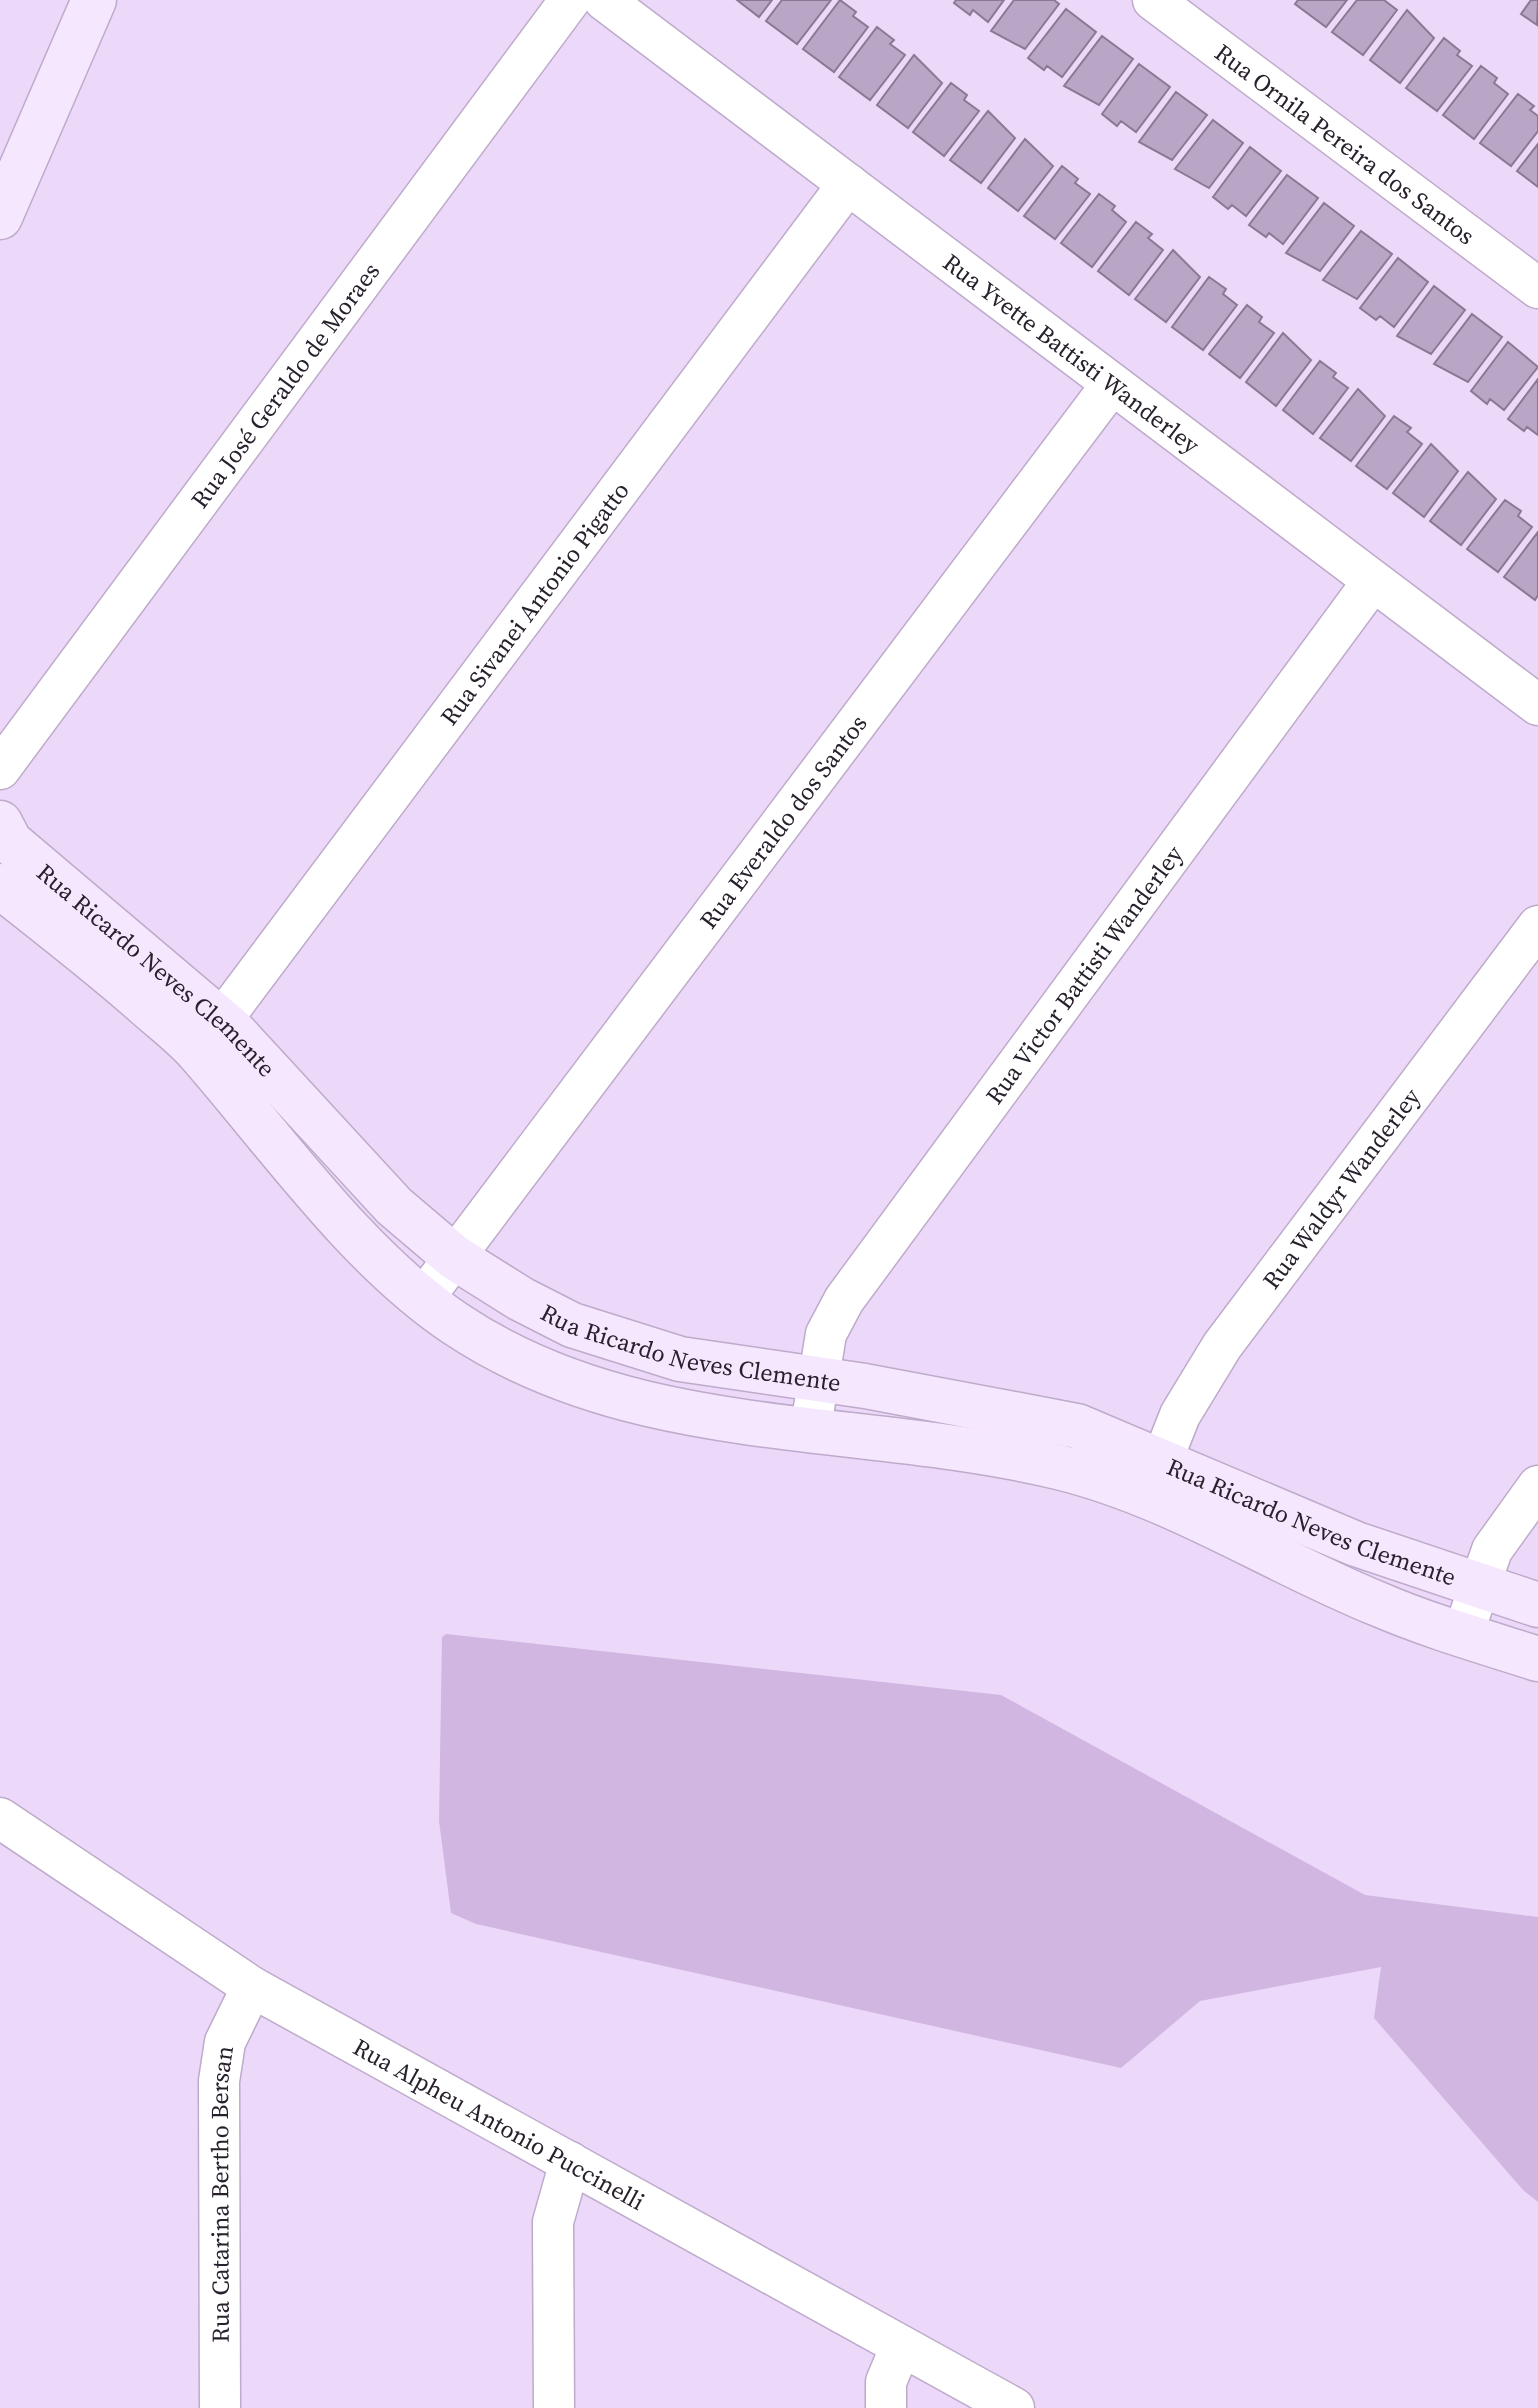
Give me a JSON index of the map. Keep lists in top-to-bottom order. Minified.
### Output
{"streets":{"street":["Rua Ornila Pereira dos Santos","Rua Yvette Battisti Wanderley","Rua José Geraldo de Moraes","Rua Sivanei Antonio Pigatto","Rua Everaldo dos Santos","Rua Ricardo Neves Clemente","Rua Victor Battisti Wanderley","Rua Waldyr Wanderley","Rua Alpheu Antonio Puccinelli","Rua Catarina Bertho Bersan"]},"crossings":[["Rua Yvette Battisti Wanderley","Rua Sivanei Antonio Pigatto"],["Rua Yvette Battisti Wanderley","Rua Everaldo dos Santos"],["Rua Yvette Battisti Wanderley","Rua Victor Battisti Wanderley"],["Rua Sivanei Antonio Pigatto","Rua Ricardo Neves Clemente"],["Rua Everaldo dos Santos","Rua Ricardo Neves Clemente"],["Rua Ricardo Neves Clemente","Rua Victor Battisti Wanderley"],["Rua Ricardo Neves Clemente","Rua Waldyr Wanderley"],["Rua Alpheu Antonio Puccinelli","Rua Catarina Bertho Bersan"]]}
